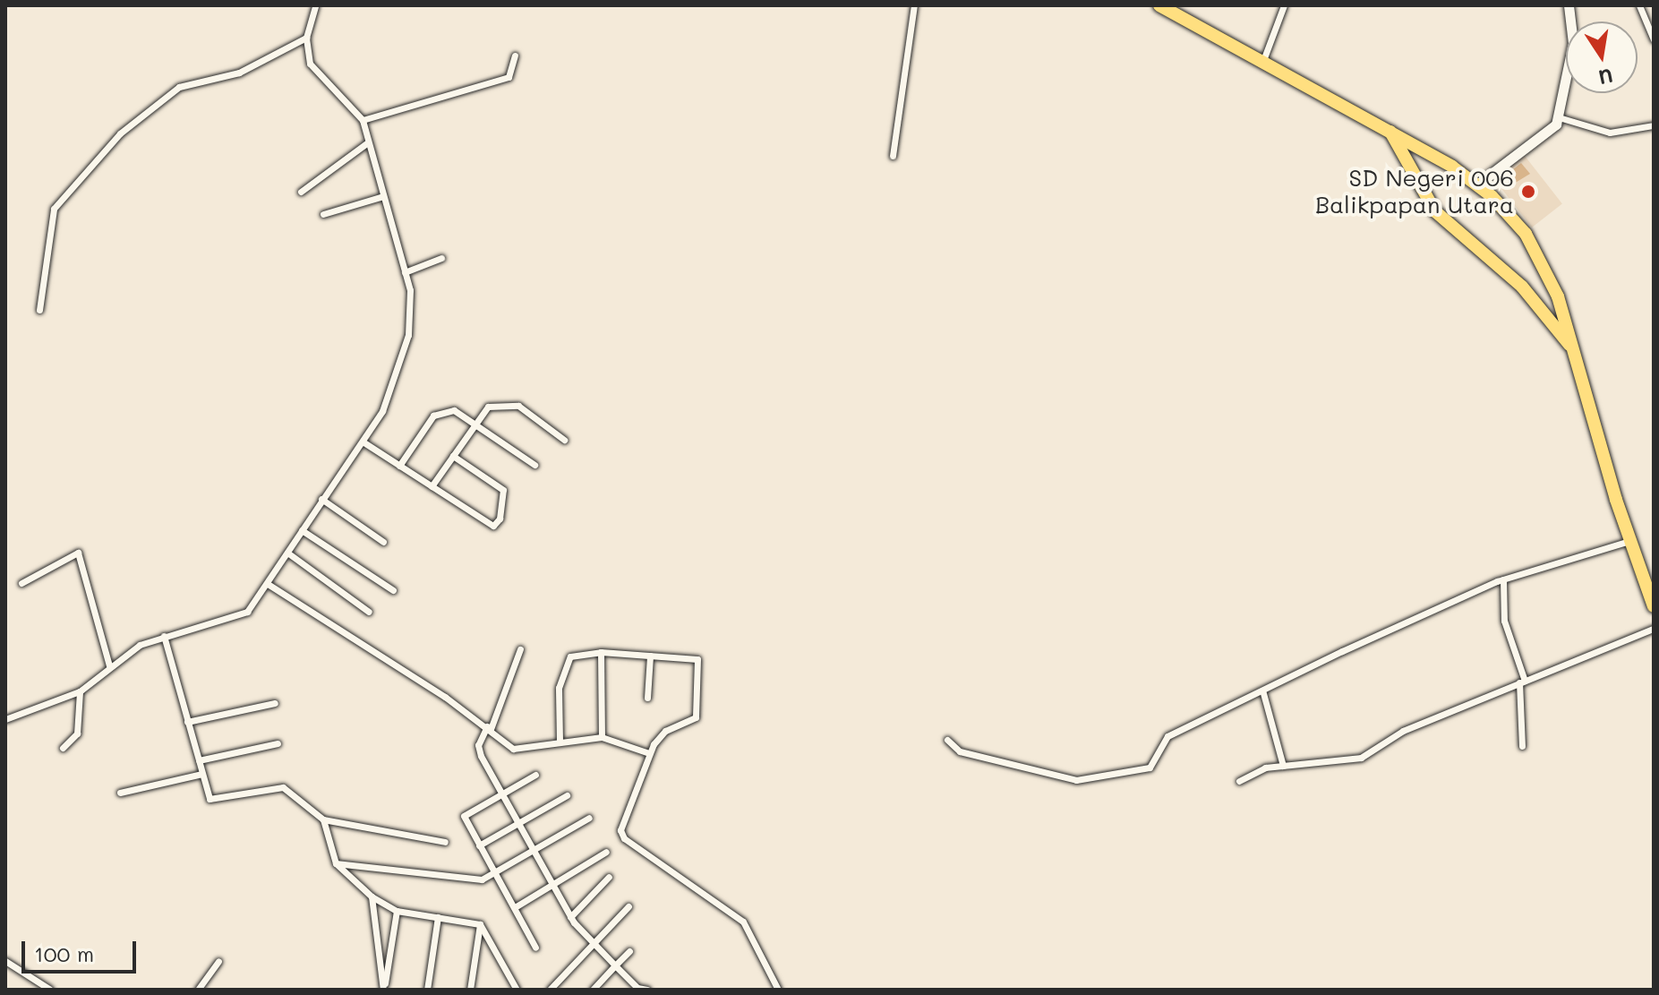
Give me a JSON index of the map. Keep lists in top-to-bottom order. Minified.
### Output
{"places":["SD Negeri 006 Balikpapan Utara"],"scale_bar":"100 m","north":"bottom"}
